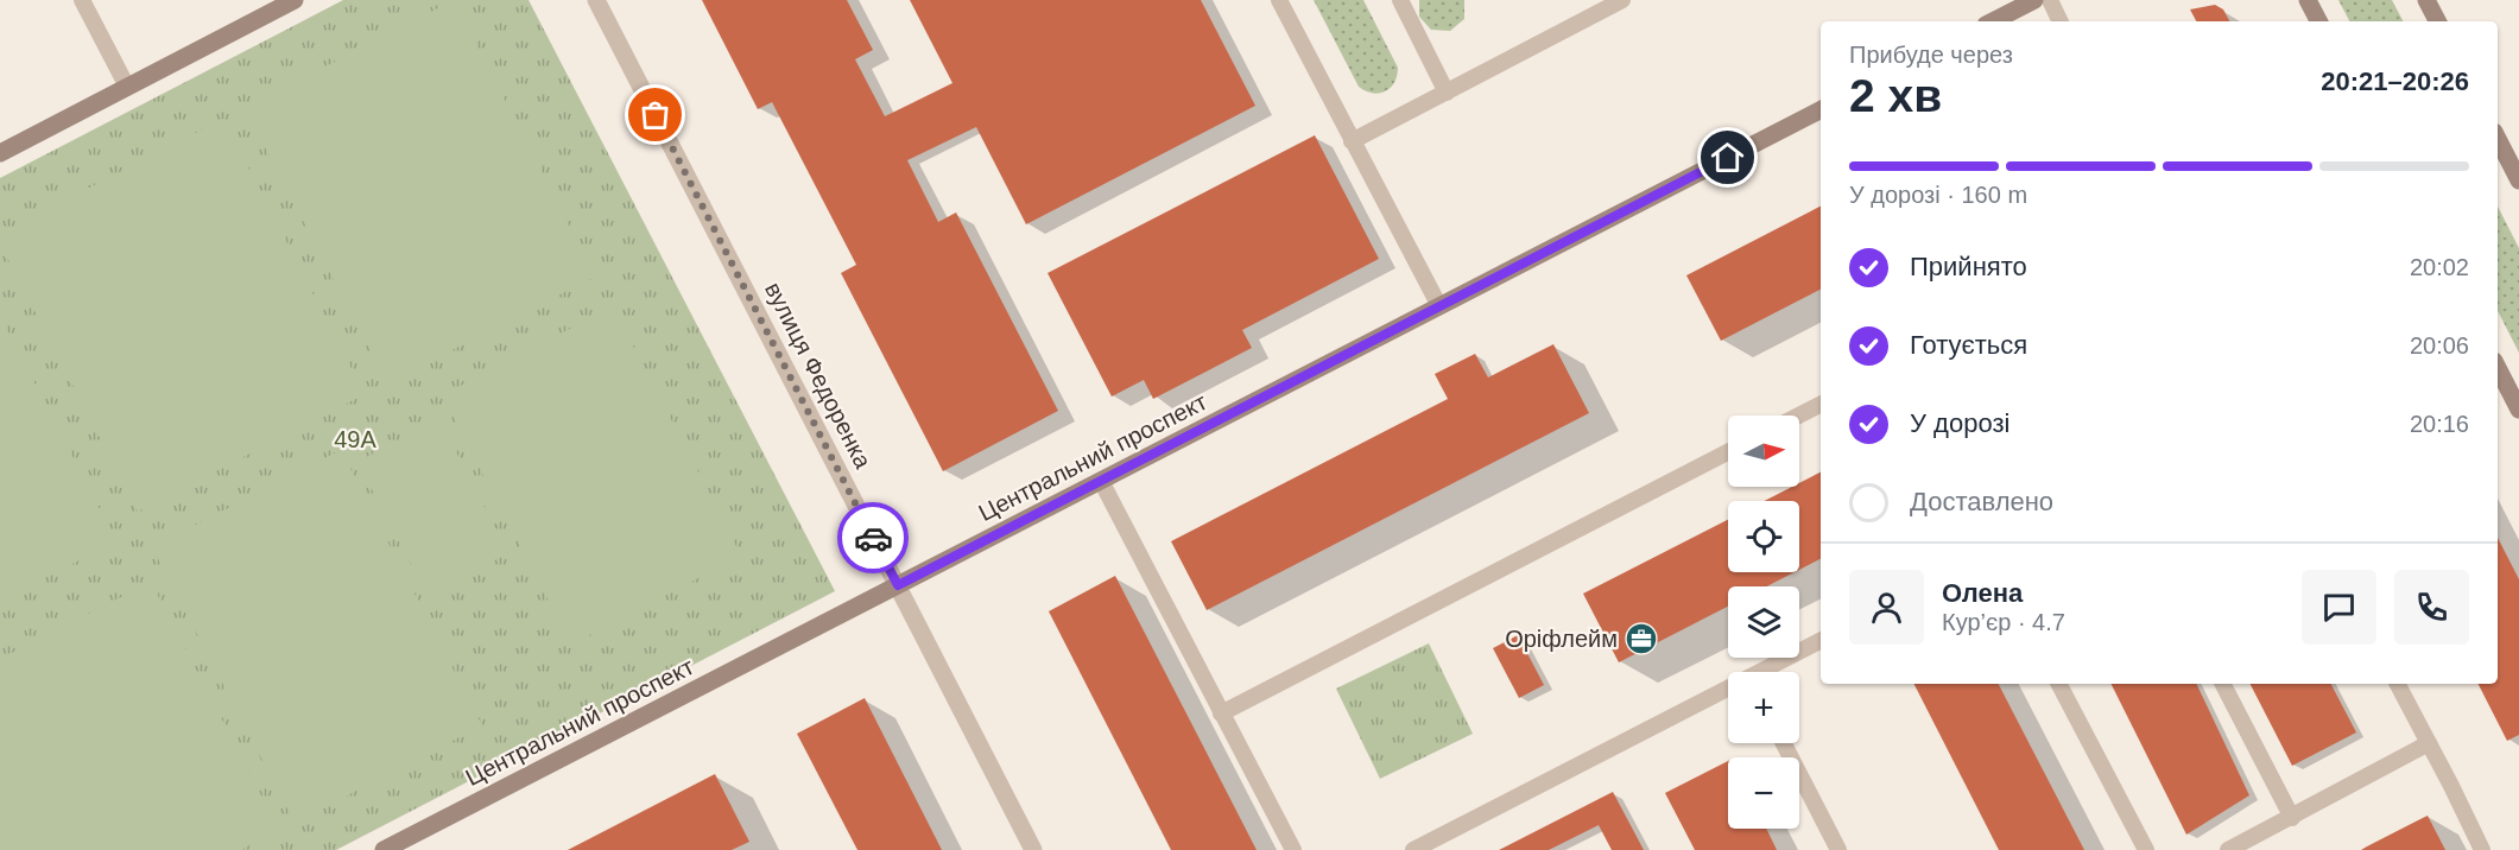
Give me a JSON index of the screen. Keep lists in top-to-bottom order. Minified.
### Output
{"streets":{"street":["вулиця Федоренка","Центральний проспект"]},"crossings":[["вулиця Федоренка","Центральний проспект"]],"parks":["49А"],"places":{"office":["Оріфлейм"]},"north":"right","page":{"heading":["2 хв","Прибуде через","20:21–20:26"],"panel":["Олена","Кур’єр · 4.7"],"bar":"У дорозі · 160 m","list":[["Прийнято","20:02"],["Готується","20:06"],["У дорозі","20:16"],"Доставлено"],"map_buttons":["+","−"]}}
